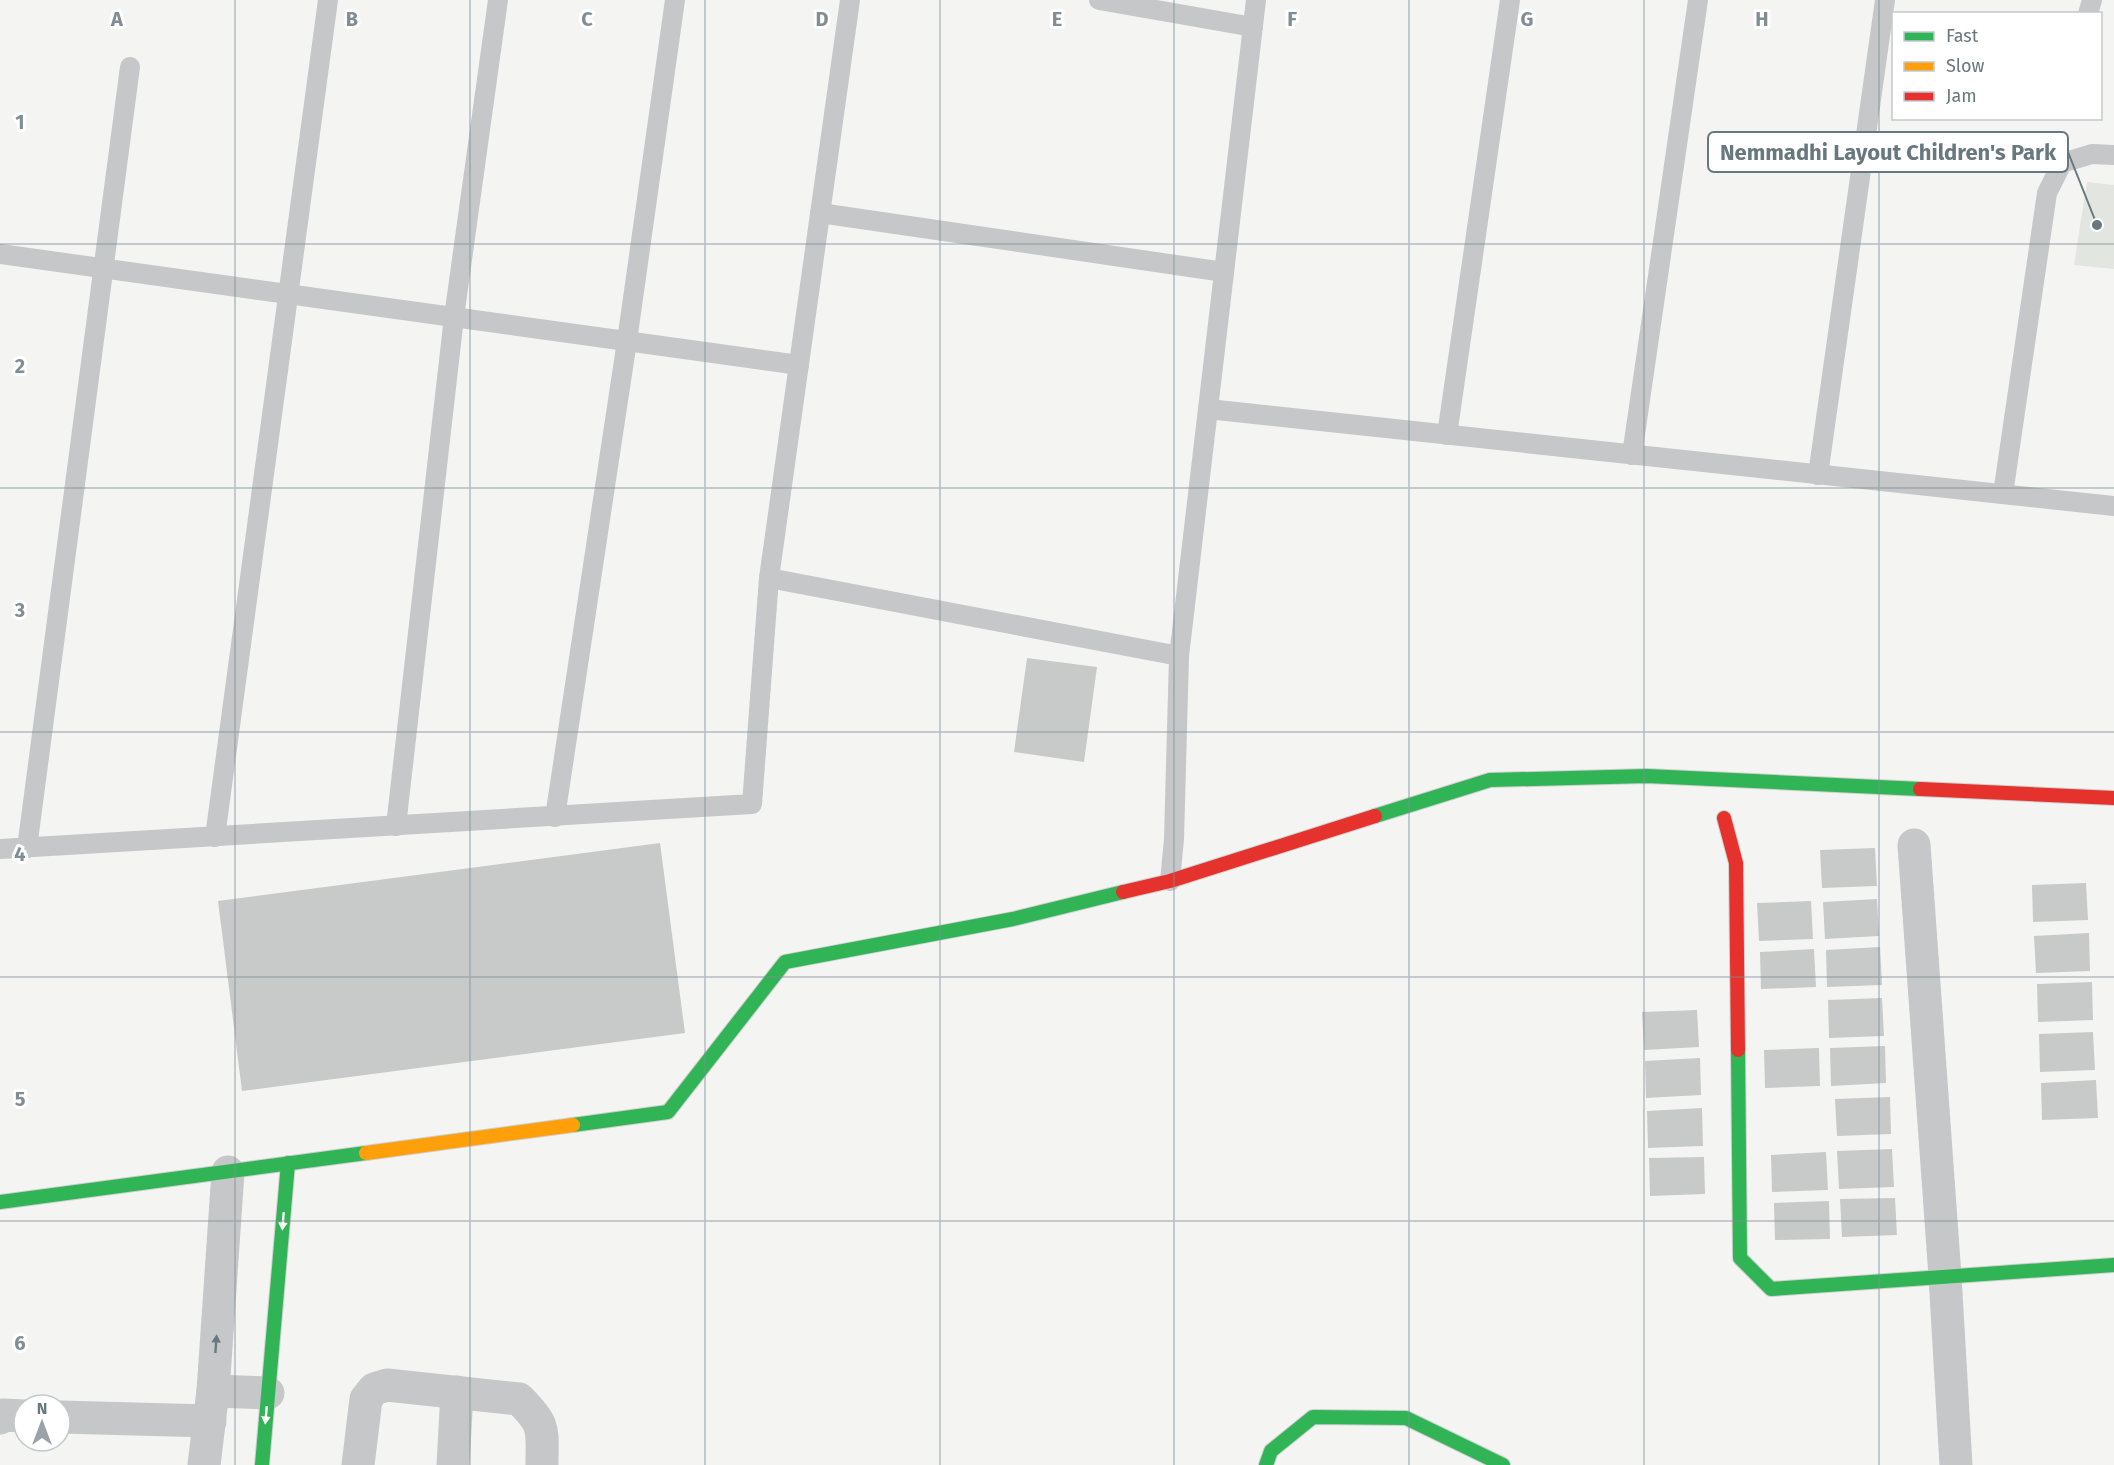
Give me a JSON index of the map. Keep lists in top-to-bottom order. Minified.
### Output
{"places":["Nemmadhi Layout Children's Park"],"legend":["Fast","Slow","Jam"],"north":"top","grid":{"columns":["A","B","C","D","E","F","G","H"],"rows":["1","2","3","4","5","6"]}}
